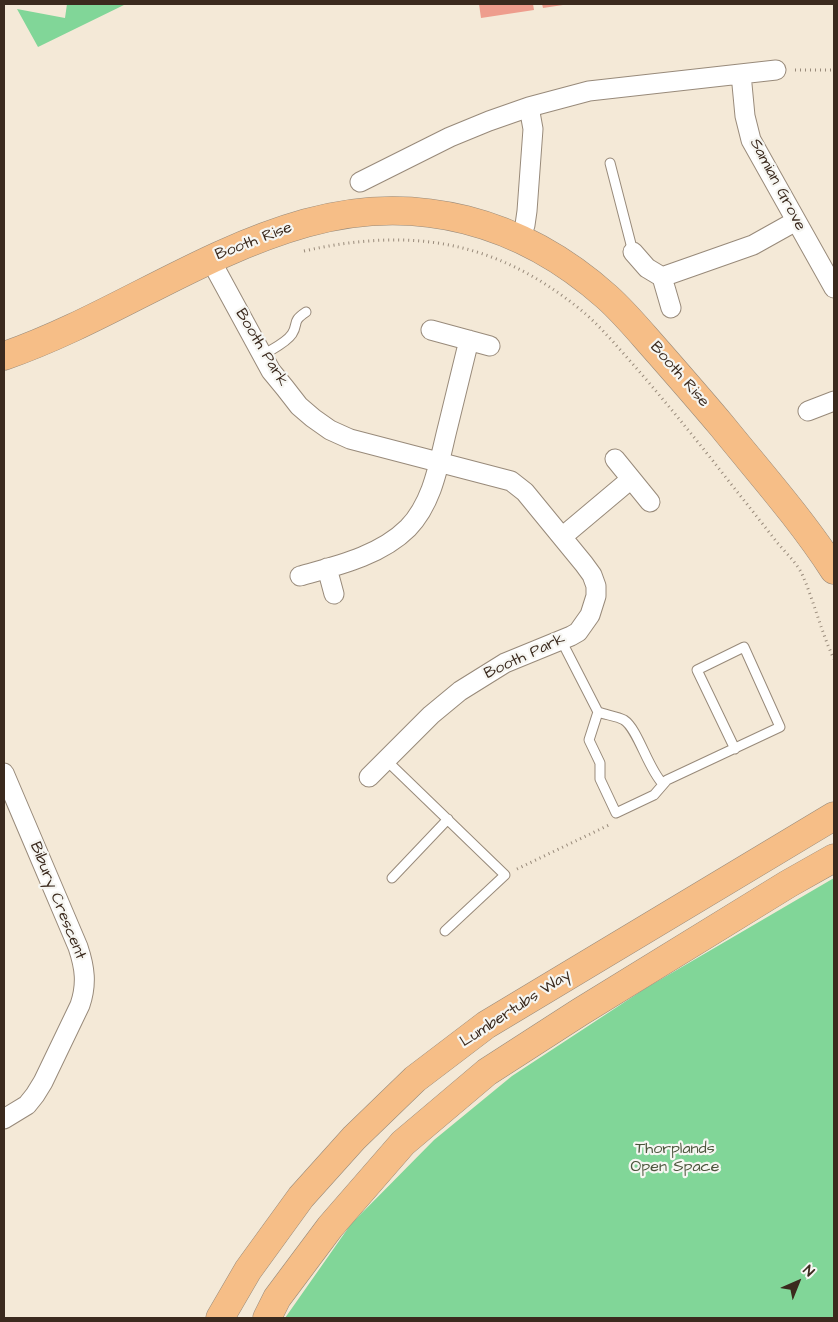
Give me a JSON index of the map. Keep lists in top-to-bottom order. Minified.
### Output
{"streets":{"main road":["Booth Rise","Lumbertubs Way"],"street":["Samian Grove","Booth Park","Bibury Crescent"]},"crossings":[["Booth Rise","Booth Park"]],"parks":["Thorplands Open Space"],"north":"top right"}
